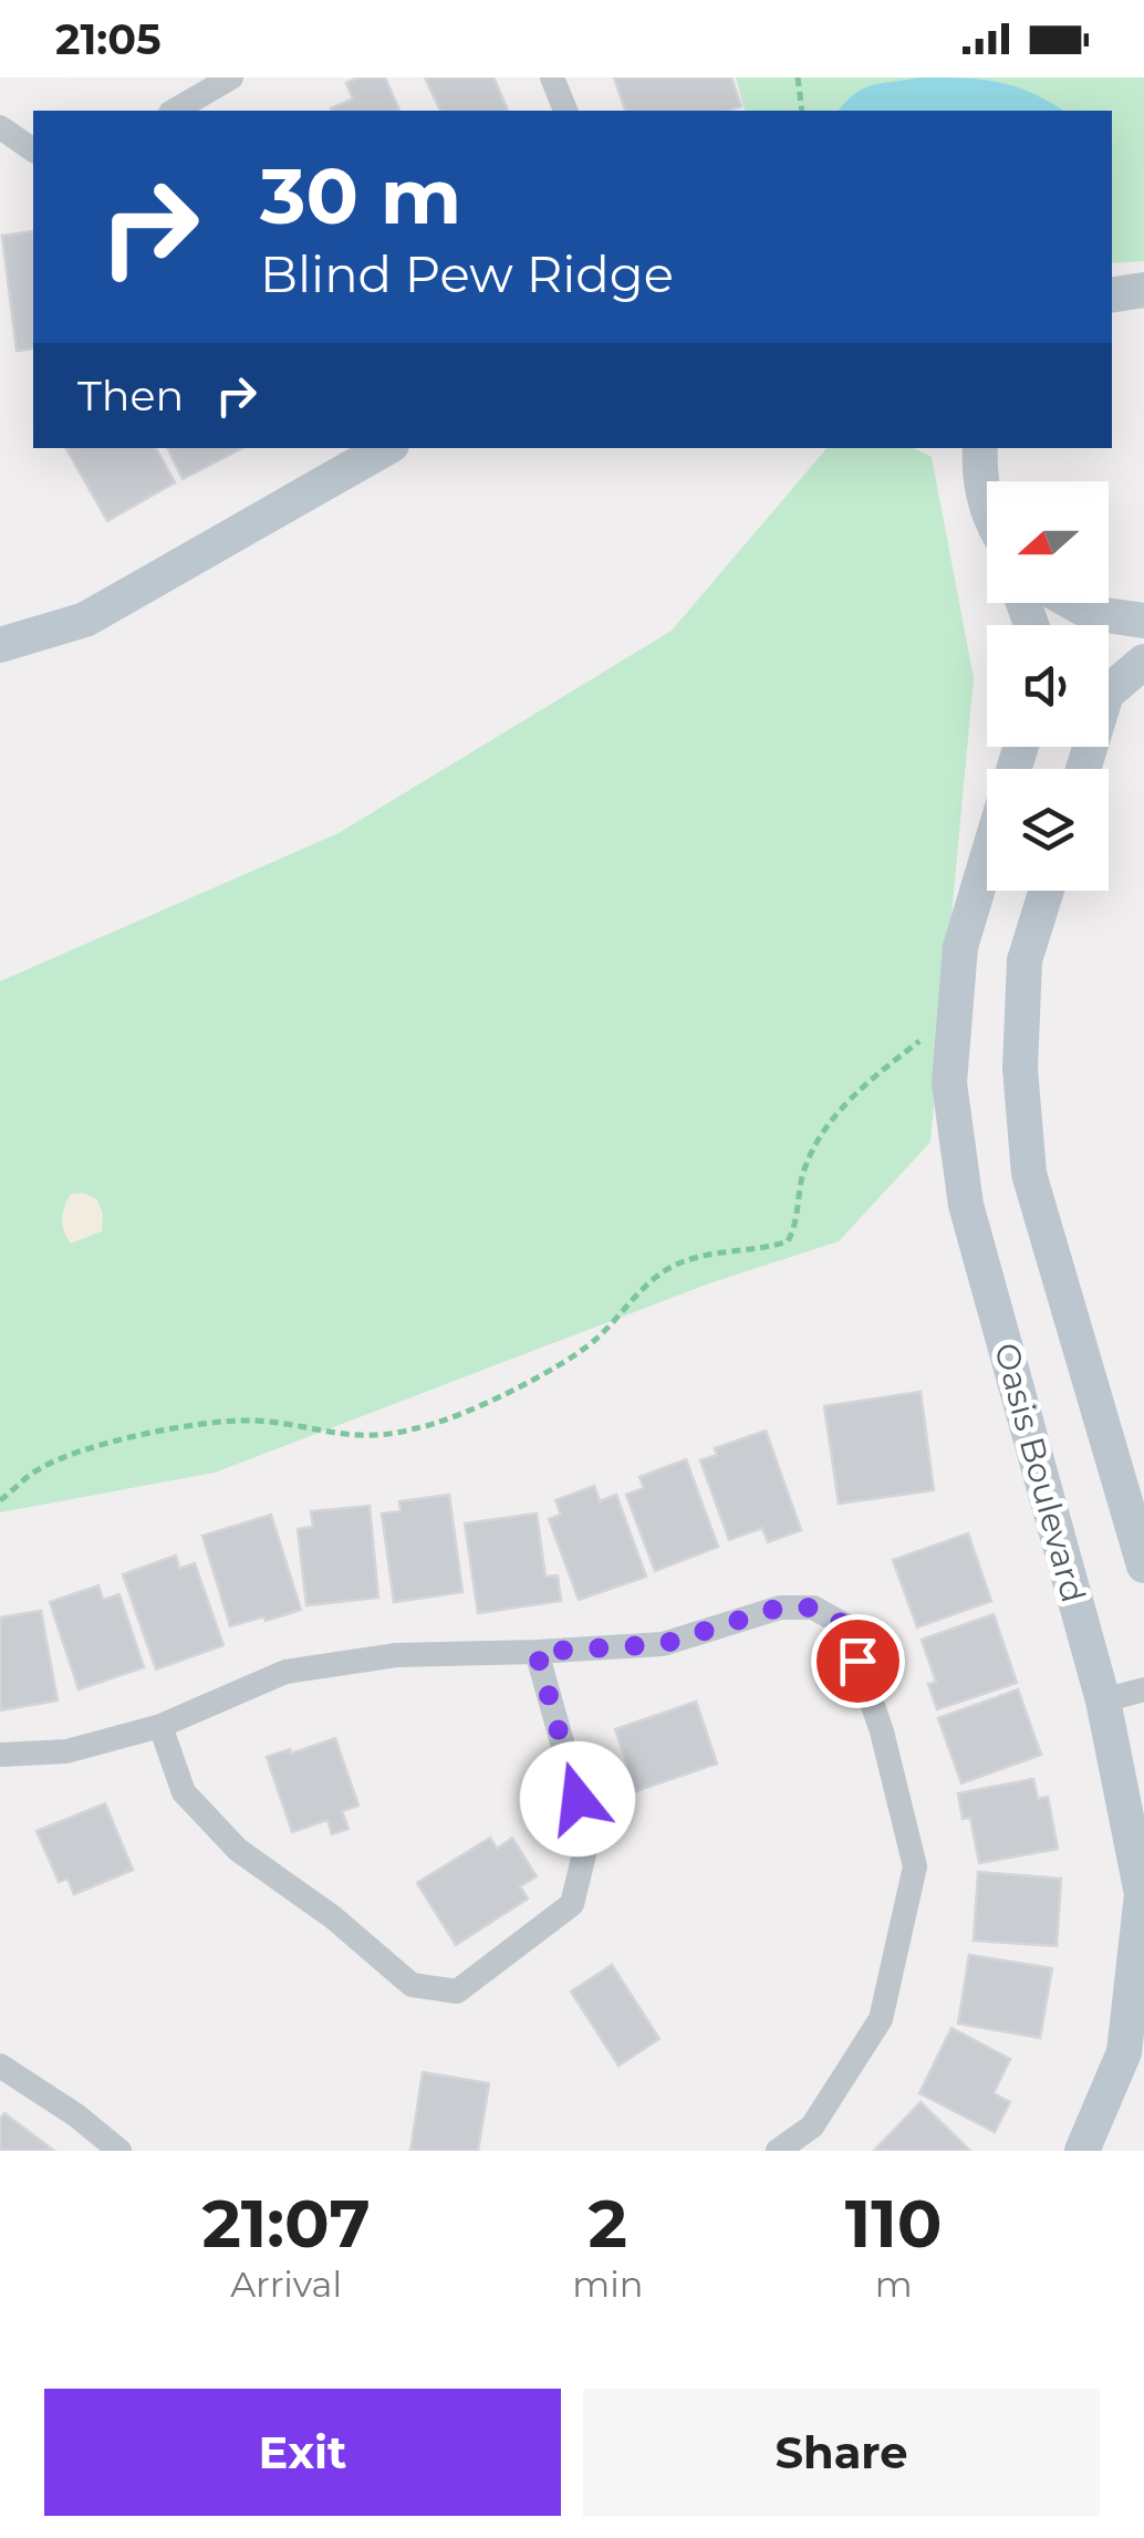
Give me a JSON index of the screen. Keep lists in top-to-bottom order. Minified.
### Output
{"streets":{"main road":["Oasis Boulevard"]},"north":"left","page":{"status":"21:05","turn":["30 m","Blind Pew Ridge"],"then":"Then","eta":["21:07","Arrival","2","min","110","m"],"buttons":["Exit","Share"]}}
